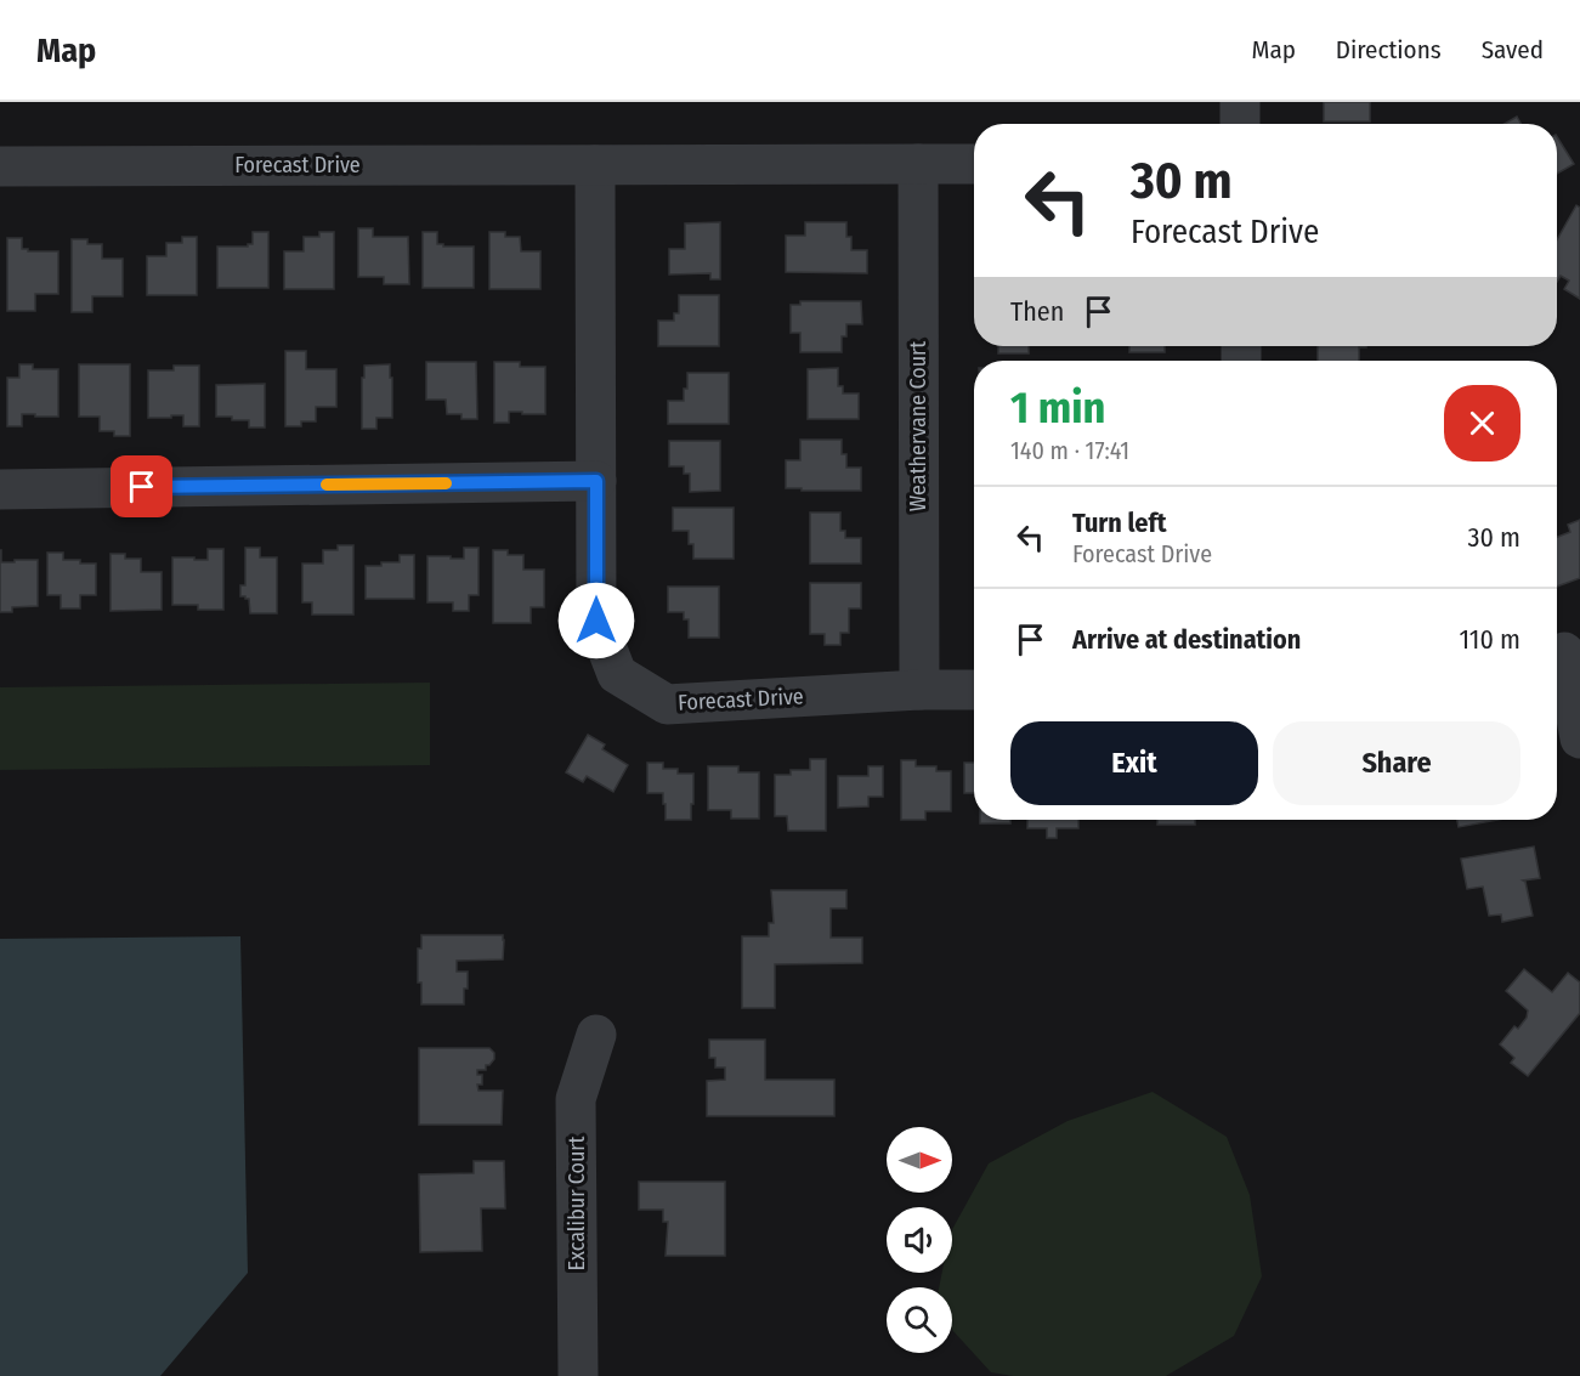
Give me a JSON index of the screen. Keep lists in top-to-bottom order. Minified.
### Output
{"streets":{"street":["Forecast Drive","Weathervane Court","Excalibur Court"]},"crossings":[["Forecast Drive","Weathervane Court"]],"north":"right","page":{"header":"Map","nav":["Map","Directions","Saved"],"turn":["30 m","Forecast Drive"],"then":"Then","heading":["1 min","140 m · 17:41"],"list":[{"name":"Turn left","note":"Forecast Drive","value":"30 m"},{"name":"Arrive at destination","value":"110 m"}],"buttons":["Exit","Share"]}}
